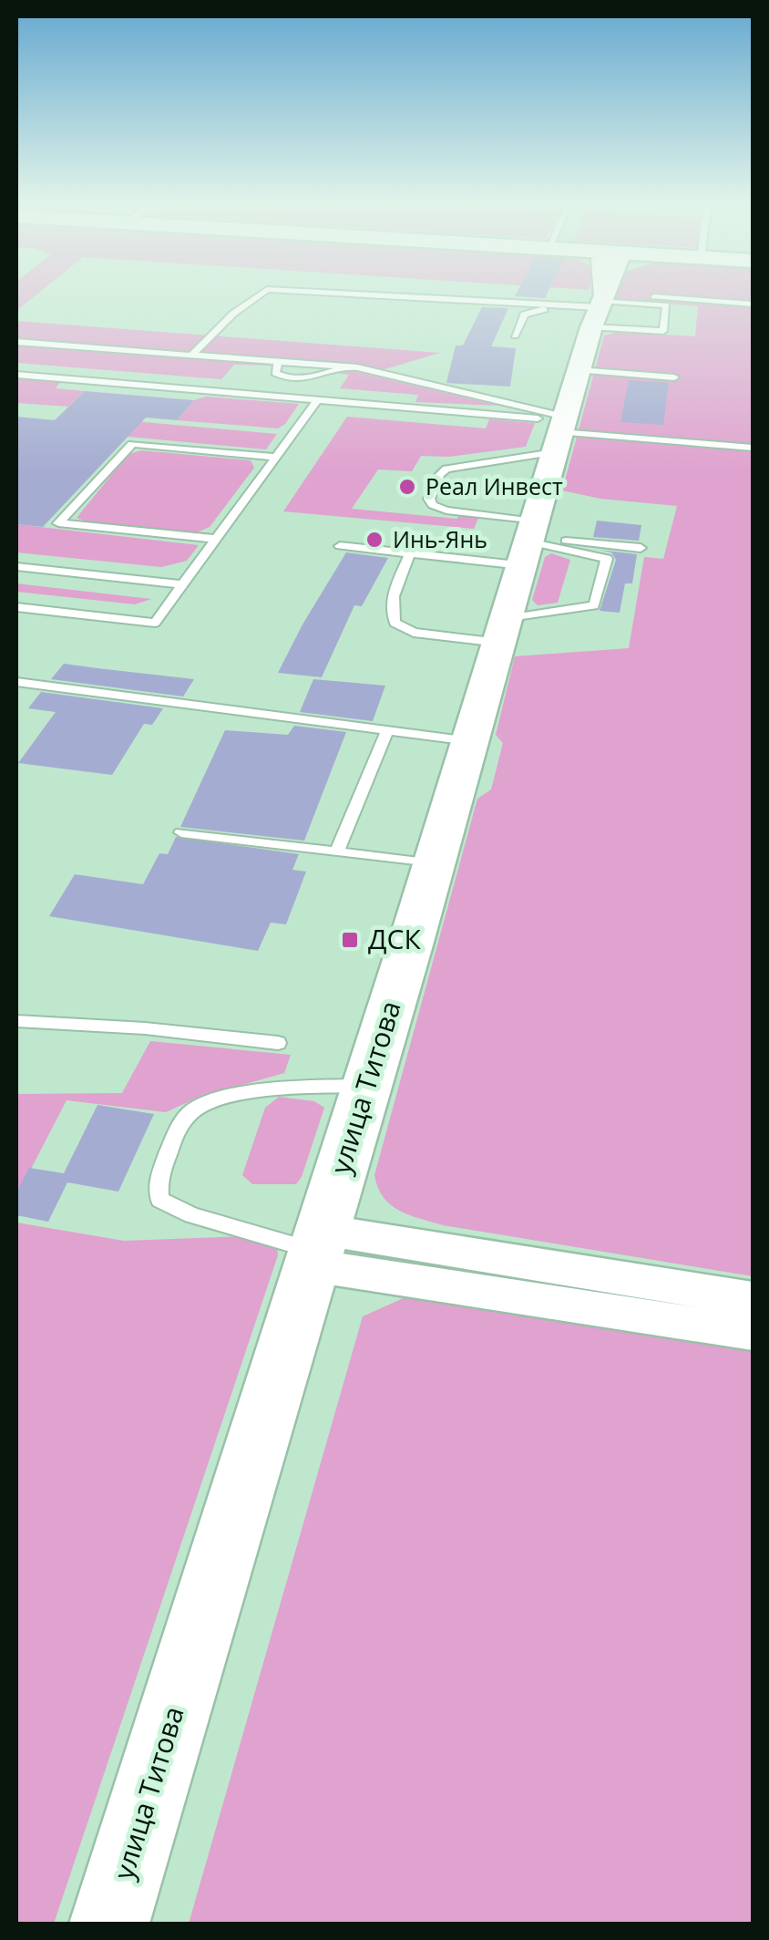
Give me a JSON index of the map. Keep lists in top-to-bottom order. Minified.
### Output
{"streets":{"main road":["улица Титова"]},"places":{"other":["Реал Инвест","Инь-Янь"],"transit":["ДСК"]}}
